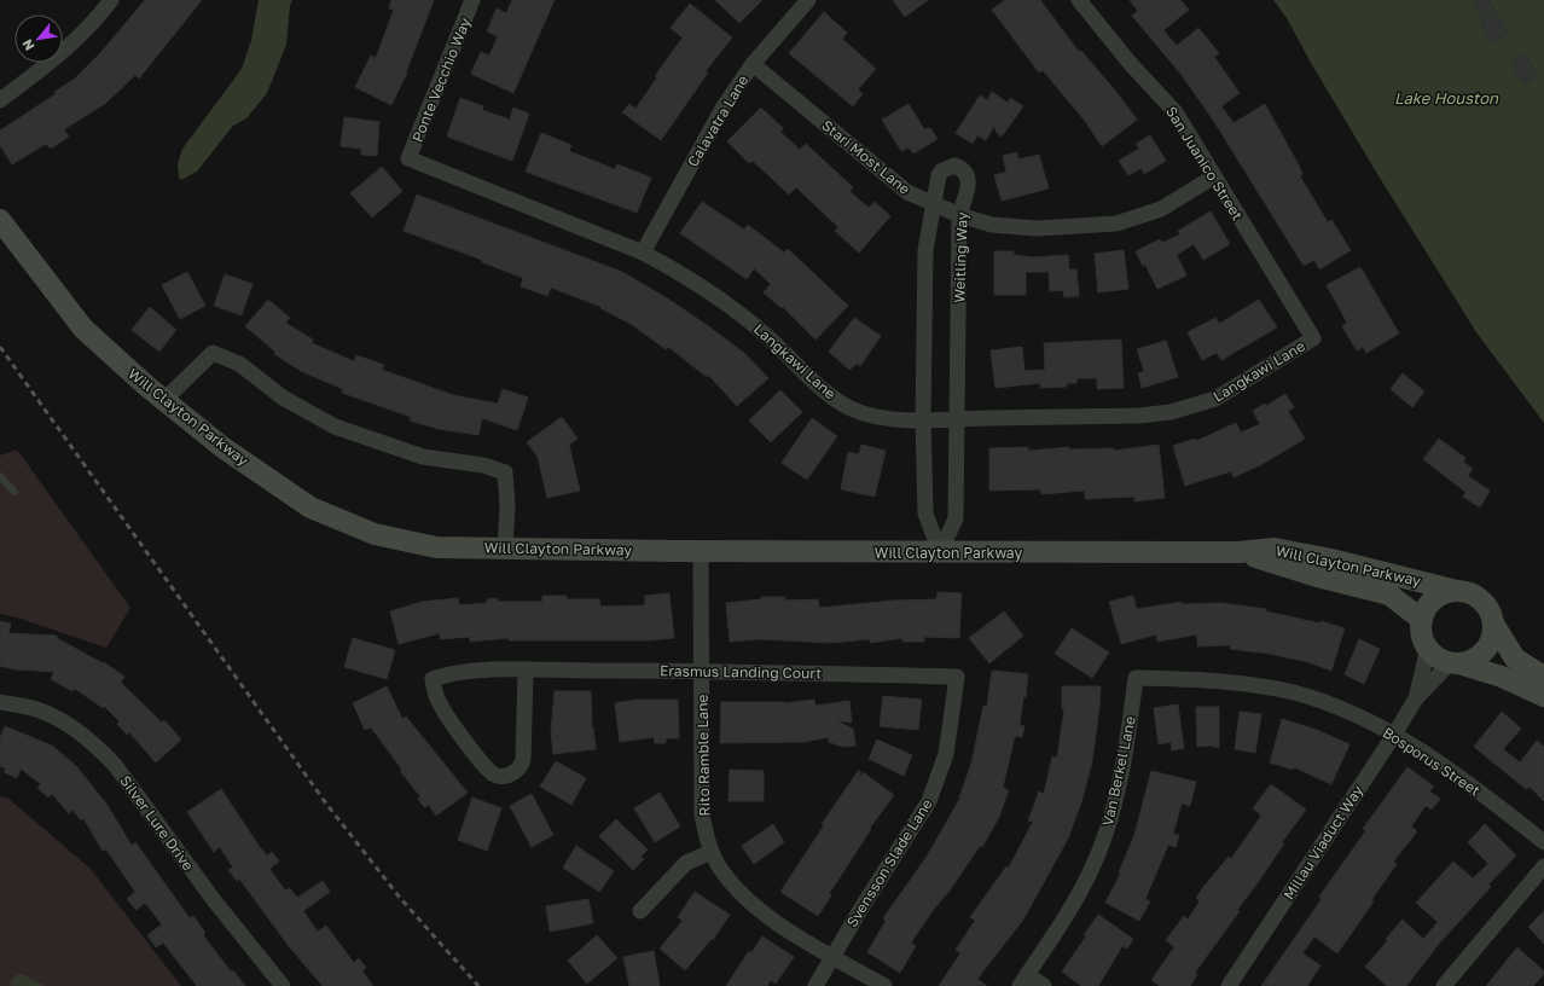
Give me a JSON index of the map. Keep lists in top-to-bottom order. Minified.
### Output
{"streets":{"street":["Ponte Vecchio Way","Calavatra Lane","Stari Most Lane","San Juanico Street","Weitling Way","Langkawi Lane","Will Clayton Parkway","Erasmus Landing Court","Rito Ramble Lane","Bosporus Street","Van Berkel Lane","Silver Lure Drive","Millau Viaduct Way","Svensson Slade Lane"]},"crossings":[["Ponte Vecchio Way","Langkawi Lane"],["Calavatra Lane","Stari Most Lane"],["Calavatra Lane","Langkawi Lane"],["Stari Most Lane","San Juanico Street"],["Stari Most Lane","Weitling Way"],["San Juanico Street","Langkawi Lane"],["Weitling Way","Langkawi Lane"],["Weitling Way","Will Clayton Parkway"],["Will Clayton Parkway","Rito Ramble Lane"],["Will Clayton Parkway","Millau Viaduct Way"],["Erasmus Landing Court","Rito Ramble Lane"],["Erasmus Landing Court","Svensson Slade Lane"],["Rito Ramble Lane","Svensson Slade Lane"],["Bosporus Street","Van Berkel Lane"],["Bosporus Street","Millau Viaduct Way"]],"water":["Lake Houston"],"north":"bottom left"}
